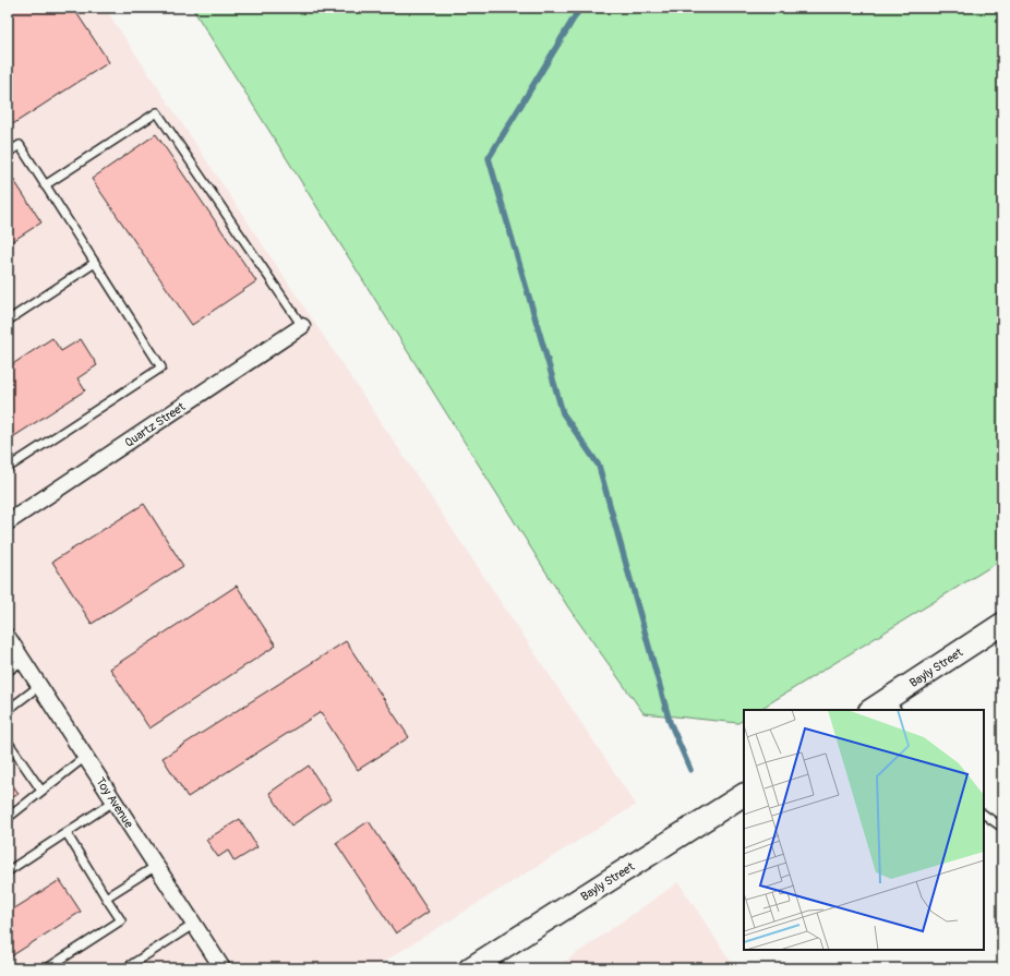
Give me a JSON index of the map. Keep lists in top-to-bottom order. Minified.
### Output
{"streets":{"main road":["Bayly Street"],"street":["Quartz Street","Toy Avenue"]}}
